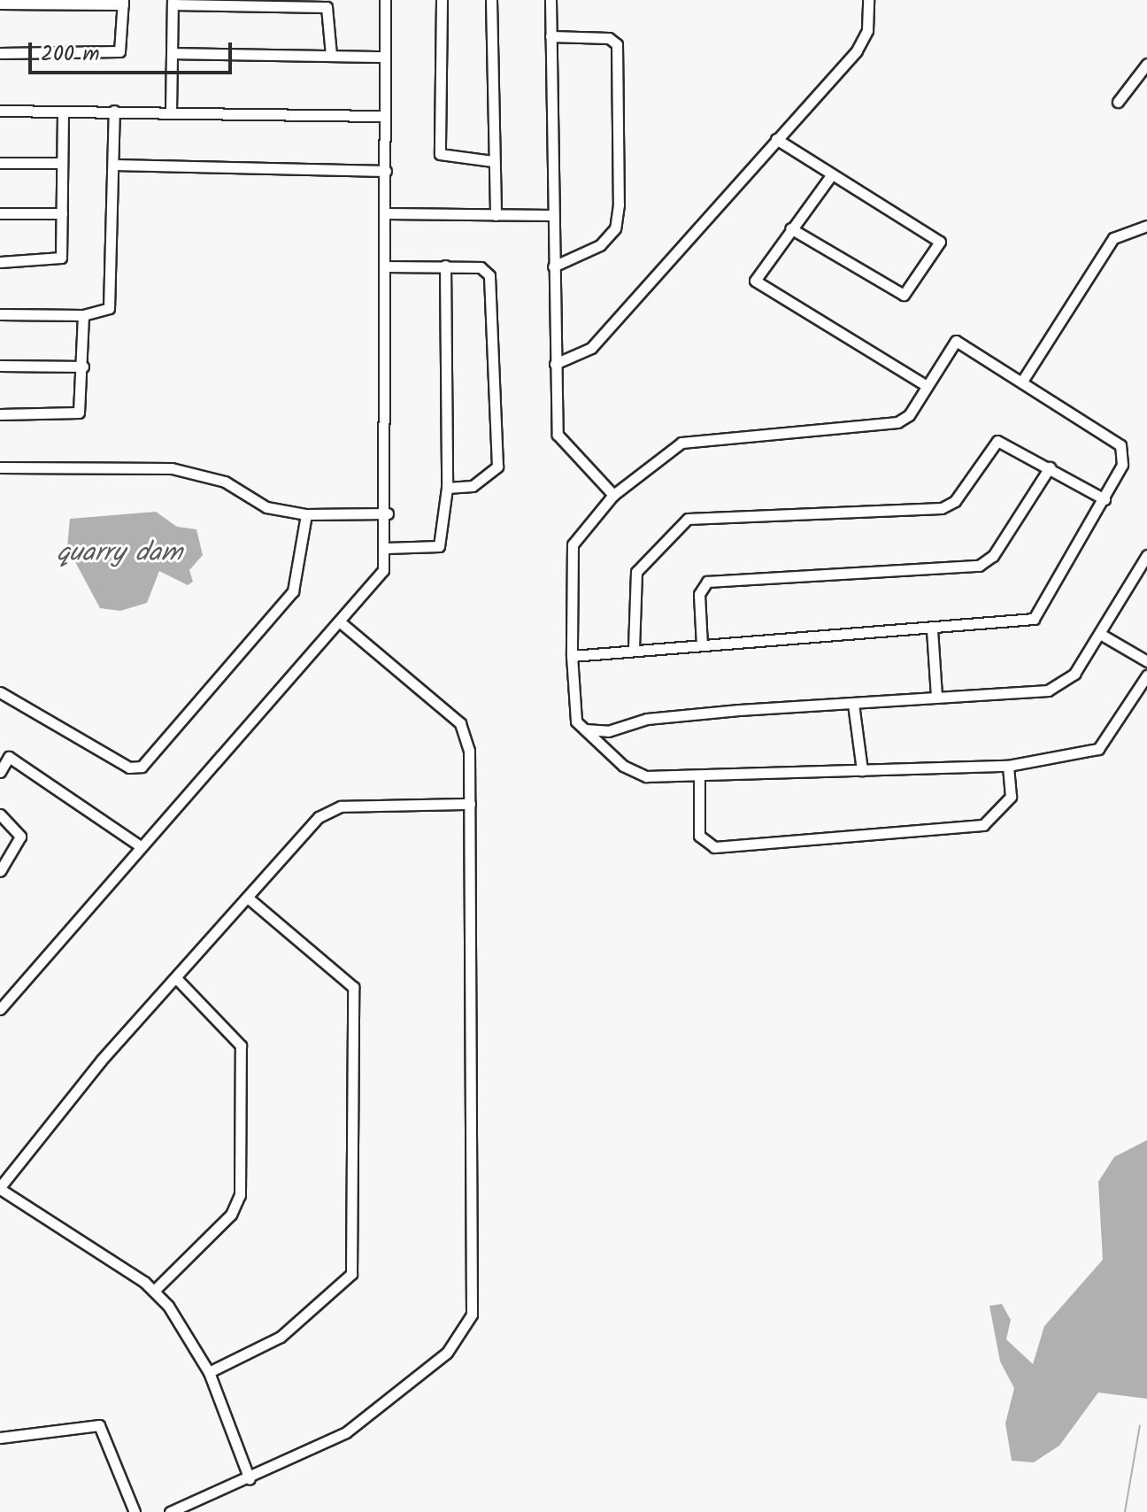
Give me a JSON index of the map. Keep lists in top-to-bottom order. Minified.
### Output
{"water":["quarry dam"],"scale_bar":"200 m"}
